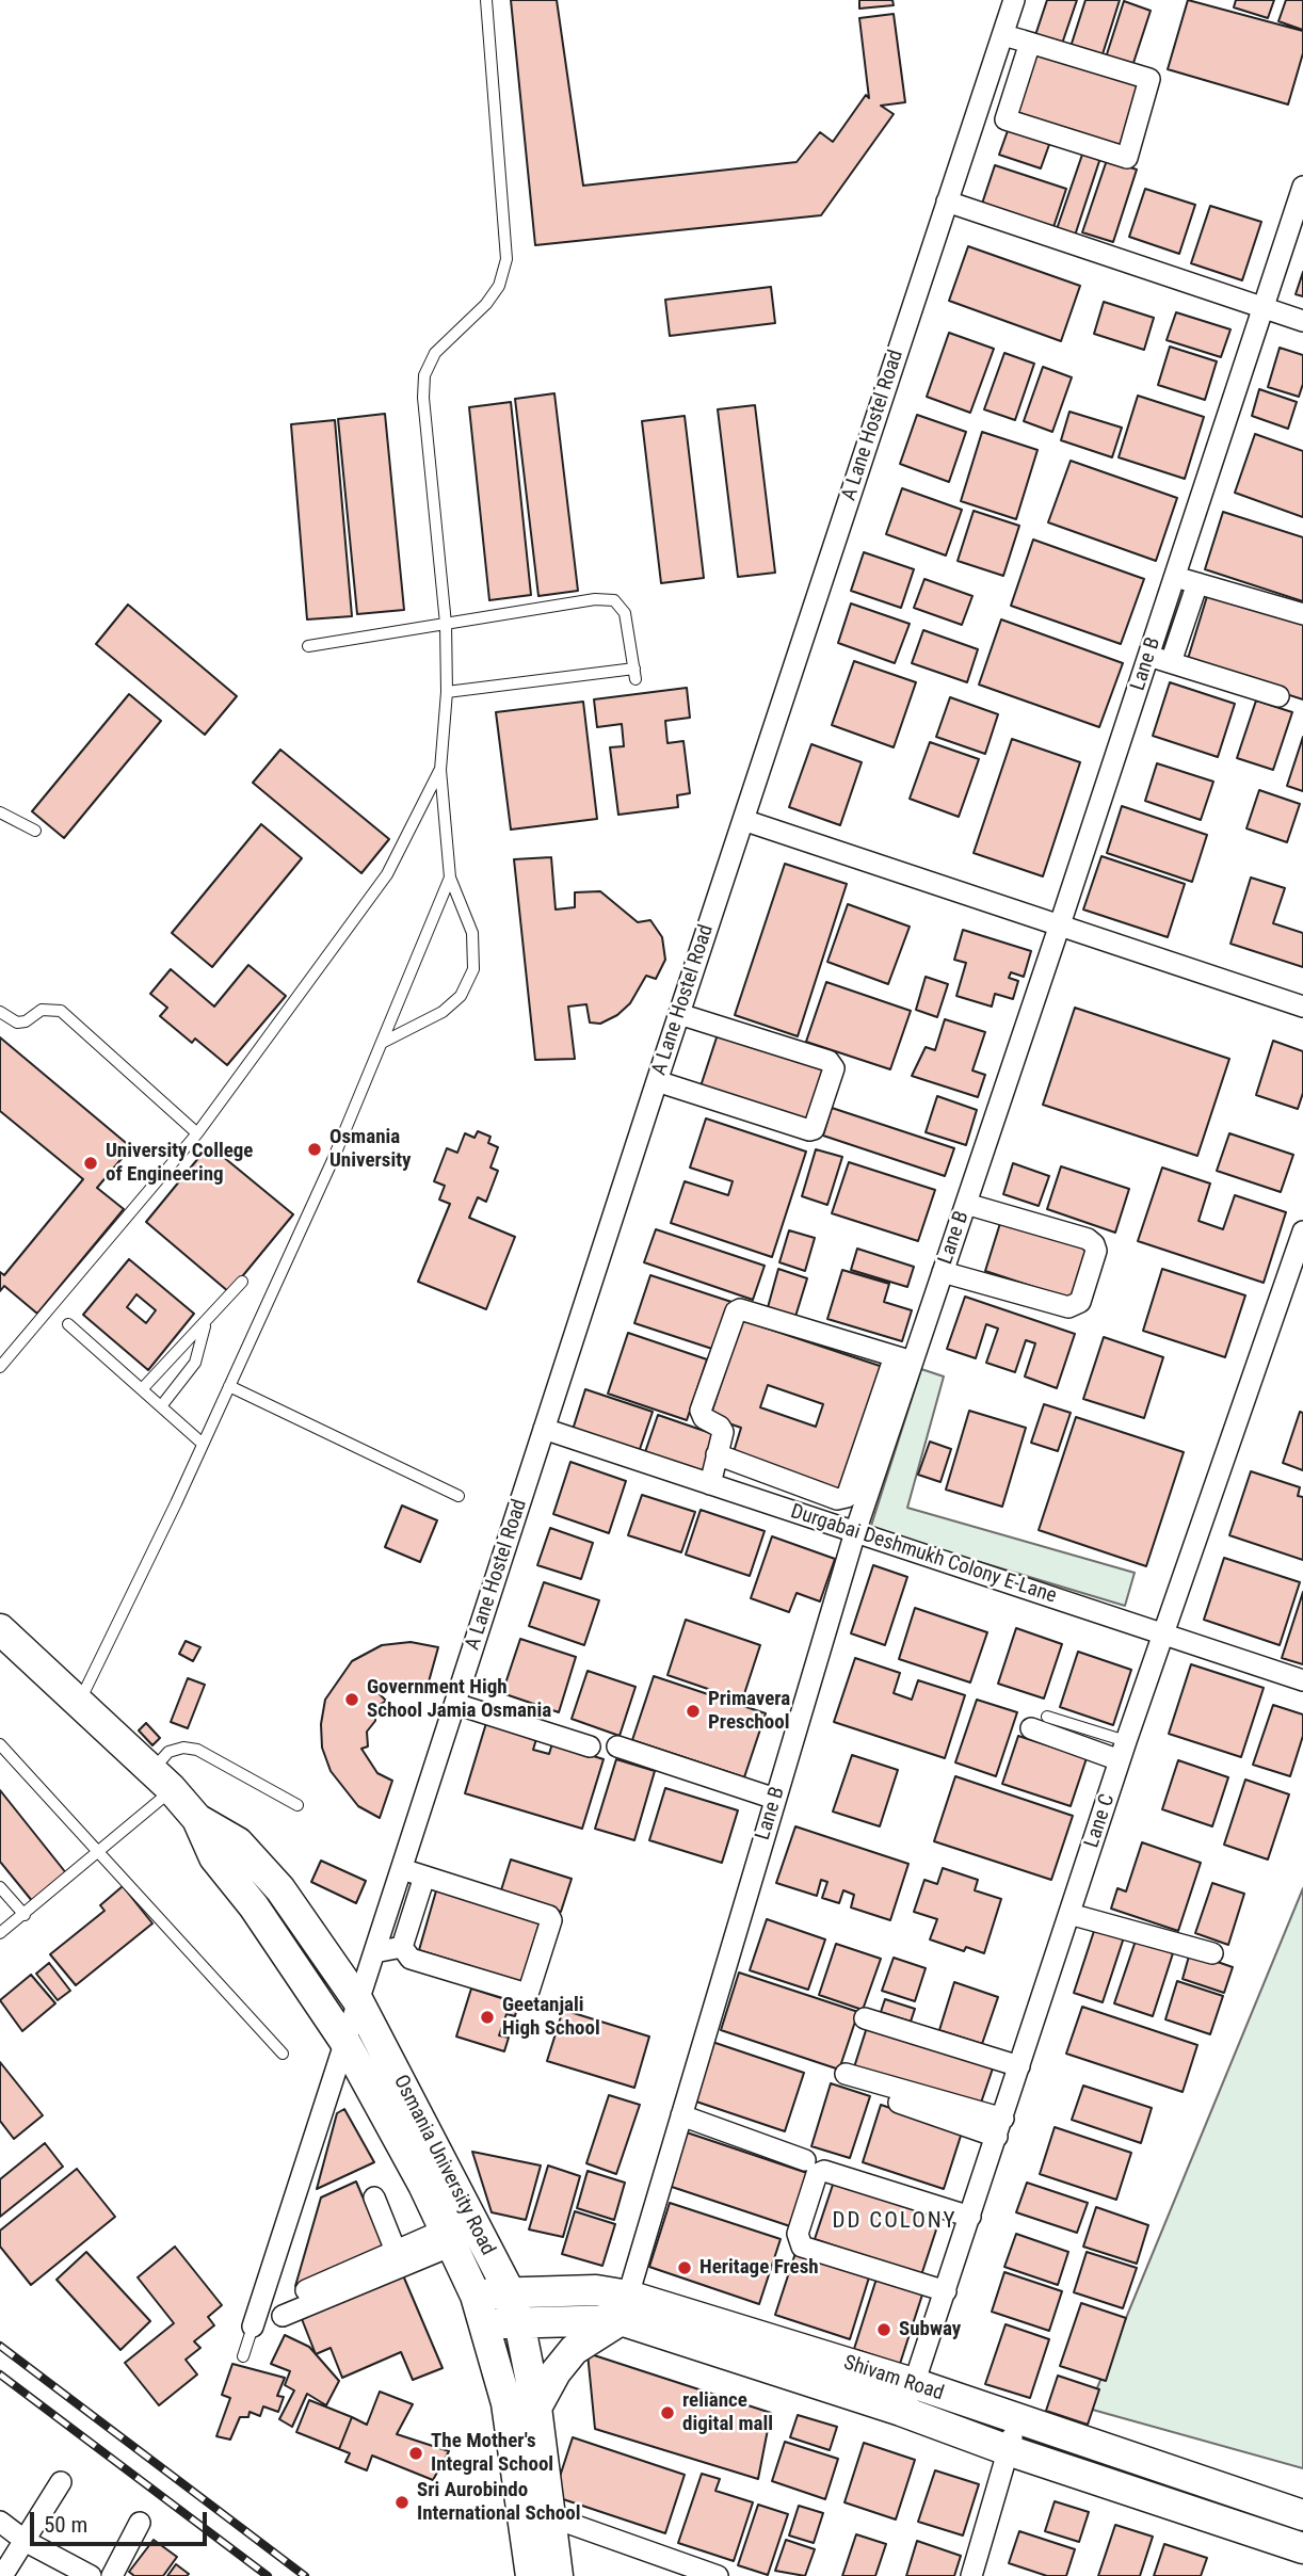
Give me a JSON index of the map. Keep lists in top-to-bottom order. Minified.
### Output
{"streets":{"main road":["Osmania University Road","Shivam Road"],"street":["A Lane Hostel Road","Lane B","Durgabai Deshmukh Colony E-Lane","Lane C"]},"crossings":[["A Lane Hostel Road","Durgabai Deshmukh Colony E-Lane"],["A Lane Hostel Road","Osmania University Road"],["Lane B","Durgabai Deshmukh Colony E-Lane"],["Lane B","Shivam Road"],["Durgabai Deshmukh Colony E-Lane","Lane C"],["Lane C","Shivam Road"],["Osmania University Road","Shivam Road"]],"districts":["DD COLONY"],"places":["Osmania University","University College of Engineering","Government High School Jamia Osmania","Primavera Preschool","Geetanjali High School","Heritage Fresh","Subway","reliance digital mall","The Mother's Integral School","Sri Aurobindo International School"],"scale_bar":"50 m"}
